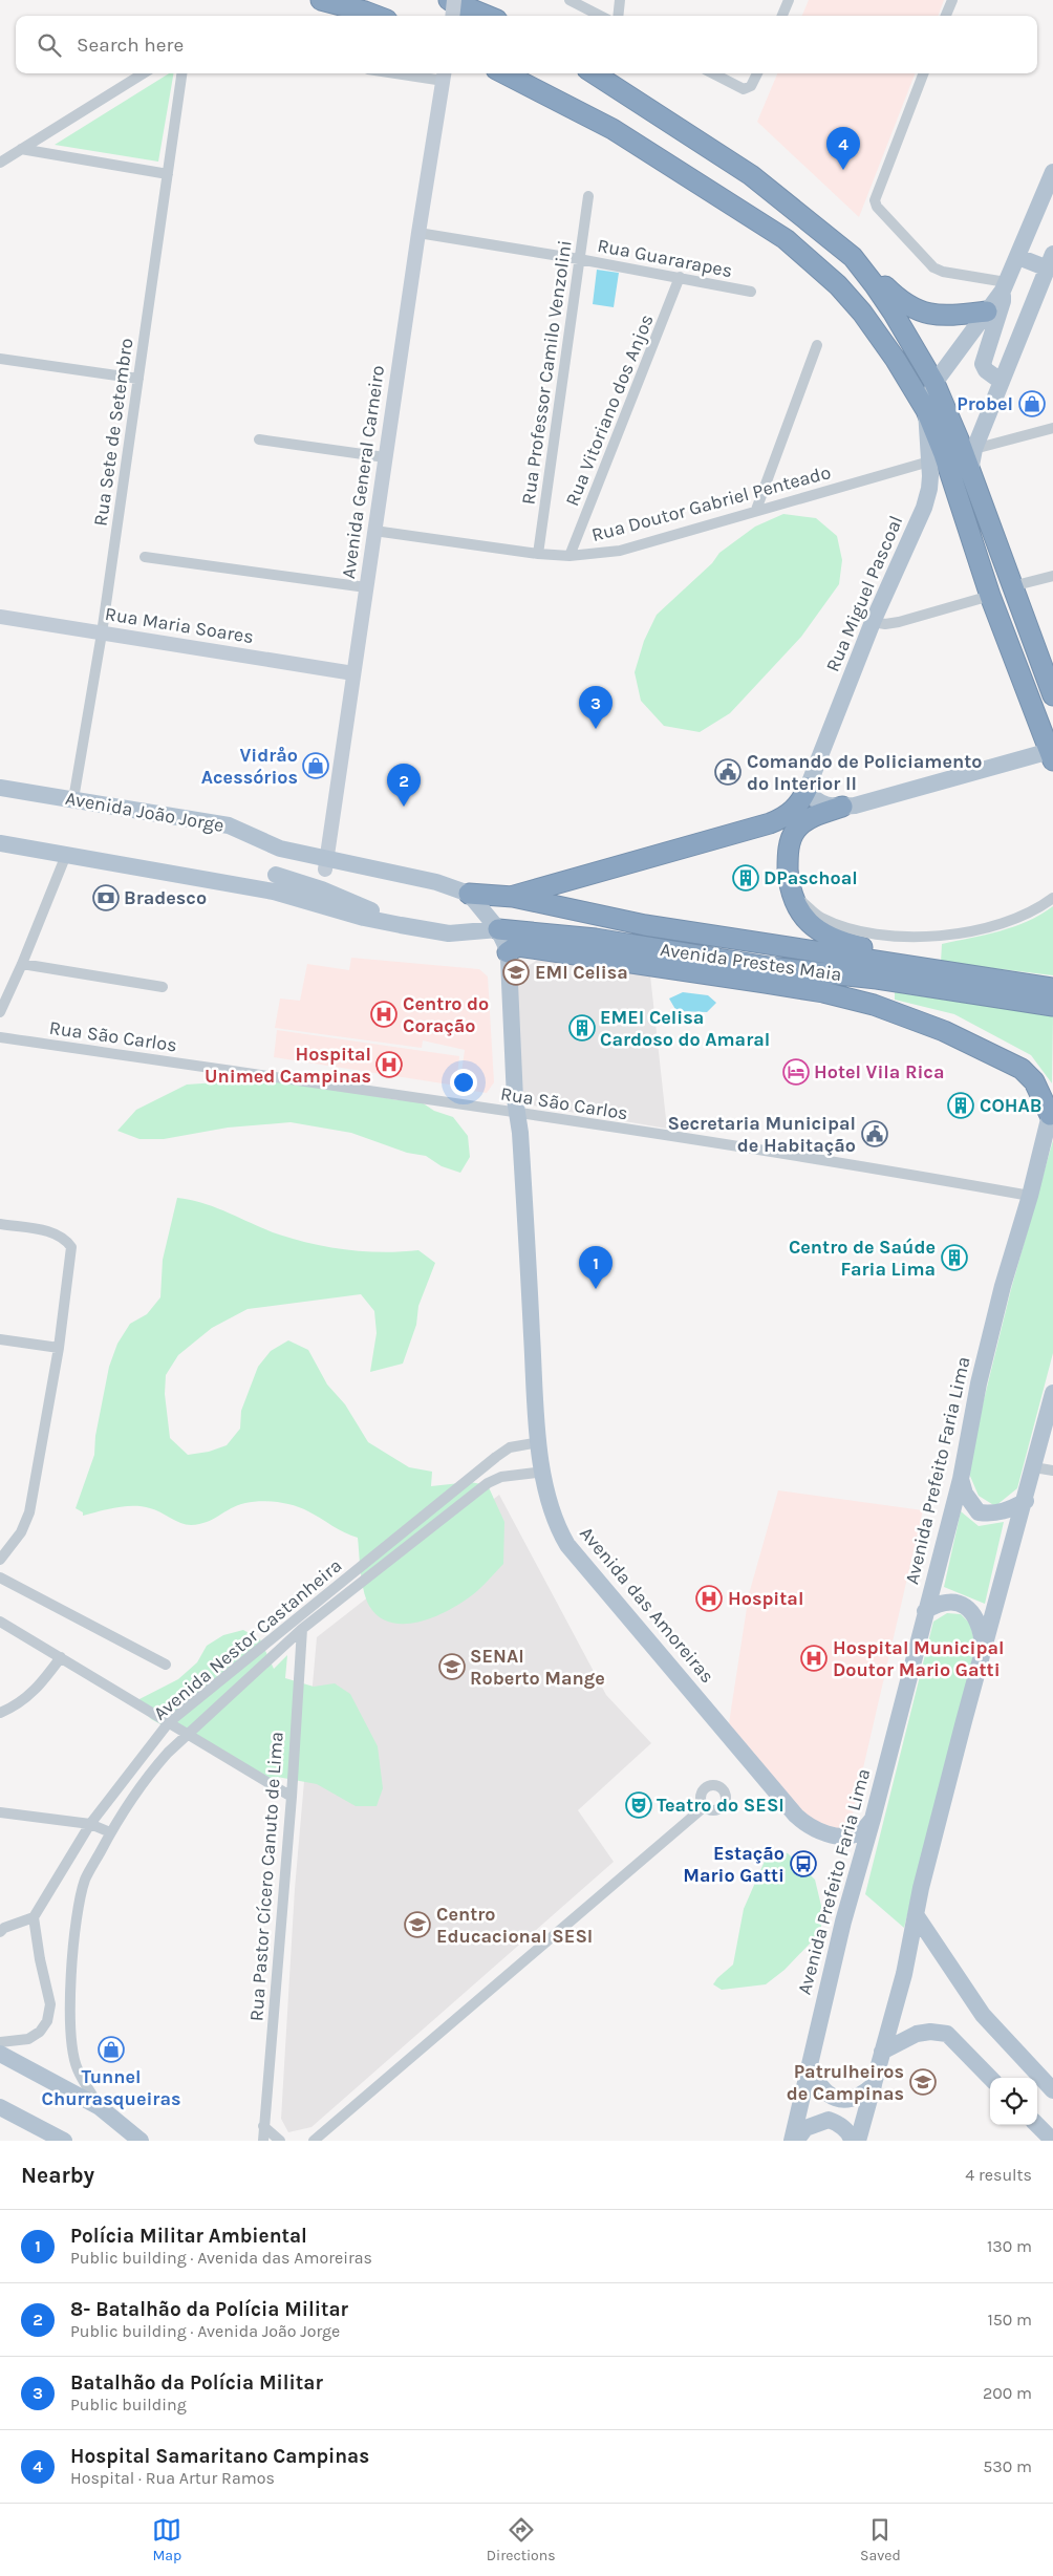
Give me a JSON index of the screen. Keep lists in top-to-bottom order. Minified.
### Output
{"streets":{"highway":["Avenida João Jorge","Avenida Prestes Maia"],"main road":["Avenida General Carneiro","Rua Miguel Pascoal","Rua Maria Soares","Avenida Prefeito Faria Lima","Avenida das Amoreiras"],"street":["Rua Guararapes","Rua Professor Camilo Venzolini","Rua Vitoriano dos Anjos","Rua Sete de Setembro","Rua Doutor Gabriel Penteado","Rua São Carlos","Avenida Nestor Castanheira","Rua Pastor Cícero Canuto de Lima"]},"crossings":[["Rua Guararapes","Rua Professor Camilo Venzolini"],["Rua Guararapes","Rua Vitoriano dos Anjos"],["Rua Guararapes","Avenida General Carneiro"],["Rua Professor Camilo Venzolini","Rua Doutor Gabriel Penteado"],["Rua Vitoriano dos Anjos","Rua Doutor Gabriel Penteado"],["Rua Sete de Setembro","Rua Maria Soares"],["Rua Sete de Setembro","Avenida João Jorge"],["Avenida General Carneiro","Rua Doutor Gabriel Penteado"],["Avenida General Carneiro","Rua Maria Soares"],["Avenida General Carneiro","Avenida João Jorge"],["Rua Doutor Gabriel Penteado","Rua Miguel Pascoal"],["Avenida João Jorge","Avenida Prestes Maia"],["Rua São Carlos","Avenida Prefeito Faria Lima"],["Rua São Carlos","Avenida das Amoreiras"],["Avenida Prefeito Faria Lima","Avenida das Amoreiras"],["Avenida das Amoreiras","Avenida Nestor Castanheira"],["Avenida Nestor Castanheira","Rua Pastor Cícero Canuto de Lima"]],"places":{"shop":["Probel","Vidråo Acessórios","Tunnel Churrasqueiras"],"public building":["Comando de Policiamento do Interior II","Secretaria Municipal de Habitação"],"building":["DPaschoal","EMEI Celisa Cardoso do Amaral","COHAB","Centro de Saúde Faria Lima"],"bank":["Bradesco"],"school or university":["EMI Celisa","SENAI Roberto Mange","Centro Educacional SESI","Patrulheiros de Campinas"],"hospital":["Centro do Coração","Hospital Unimed Campinas","Hospital","Hospital Municipal Doutor Mario Gatti"],"hotel":["Hotel Vila Rica"],"theatre":["Teatro do SESI"],"bus stop":["Estação Mario Gatti"]},"page":{"search":"Search here","pins":["4","3","2","1"],"heading":["Nearby","4 results"],"list":[{"mark":"1","name":"Polícia Militar Ambiental","note":"Public building · Avenida das Amoreiras","value":"130 m"},{"mark":"2","name":"8- Batalhão da Polícia Militar","note":"Public building · Avenida João Jorge","value":"150 m"},{"mark":"3","name":"Batalhão da Polícia Militar","note":"Public building","value":"200 m"},{"mark":"4","name":"Hospital Samaritano Campinas","note":"Hospital · Rua Artur Ramos","value":"530 m"}],"nav":["Map","Directions","Saved"]}}
